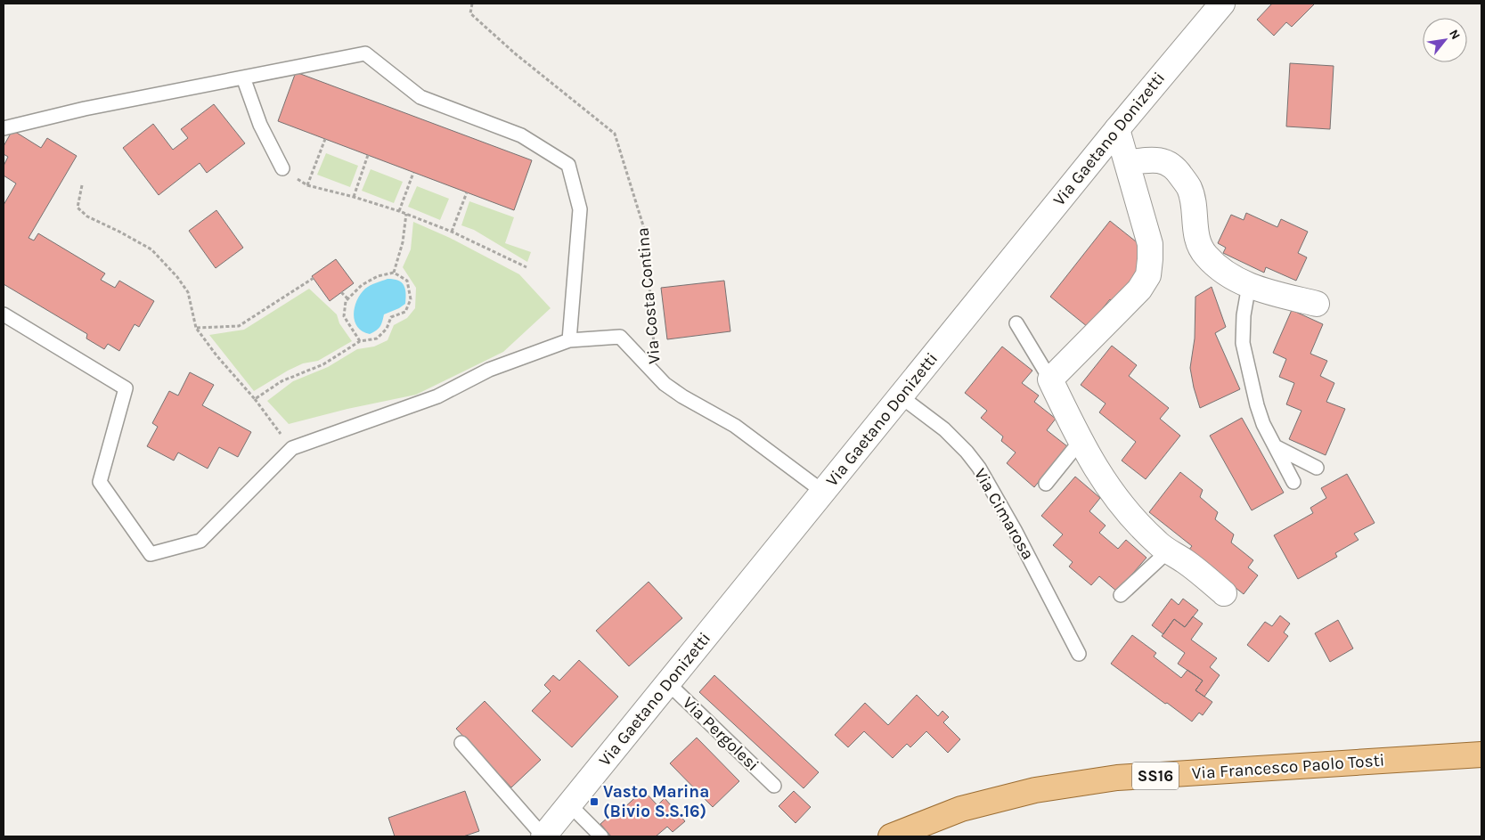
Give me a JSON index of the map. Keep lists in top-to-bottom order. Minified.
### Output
{"streets":{"main road":["Via Francesco Paolo Tosti","SS16"],"street":["Via Gaetano Donizetti"],"lane":["Via Costa Contina","Via Cimarosa","Via Pergolesi"]},"crossings":[["Via Gaetano Donizetti","Via Costa Contina"],["Via Gaetano Donizetti","Via Cimarosa"],["Via Gaetano Donizetti","Via Pergolesi"]],"places":{"transit":["Vasto Marina (Bivio S.S.16)"]},"north":"top right"}
